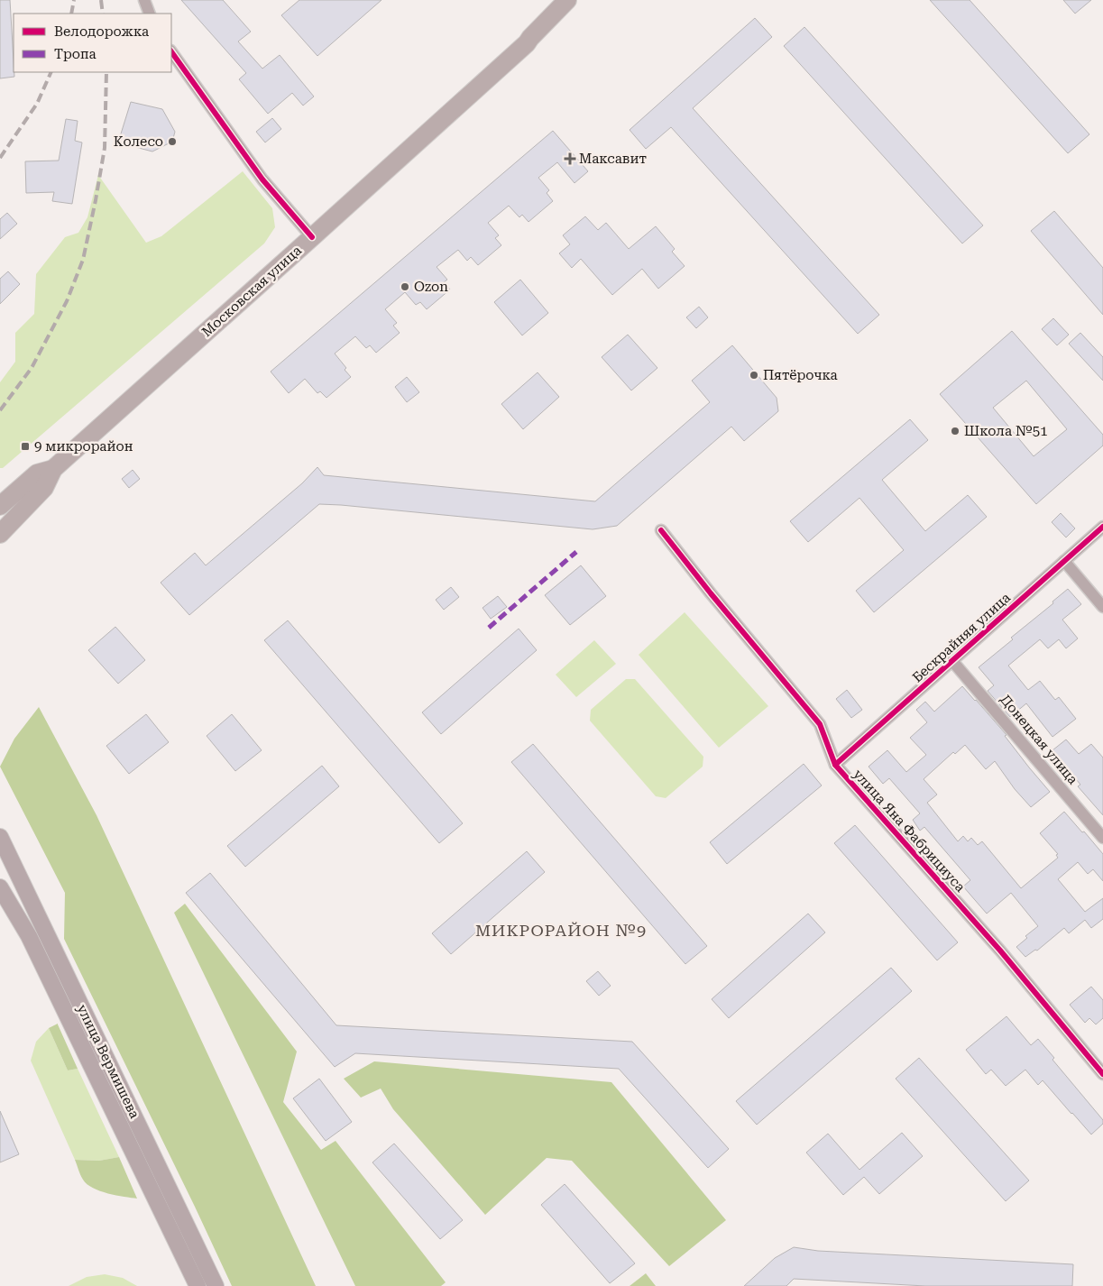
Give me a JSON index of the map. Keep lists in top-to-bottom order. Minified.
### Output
{"streets":{"main road":["Московская улица","улица Вермишева"],"street":["Бескрайняя улица","Донецкая улица","улица Яна Фабрициуса"]},"crossings":[["Бескрайняя улица","Донецкая улица"],["Бескрайняя улица","улица Яна Фабрициуса"]],"districts":["МИКРОРАЙОН №9"],"places":{"other":["Колесо","Ozon","Пятёрочка","Школа №51"],"health":["Максавит"],"transit":["9 микрорайон"]},"legend":["Велодорожка","Тропа"]}
